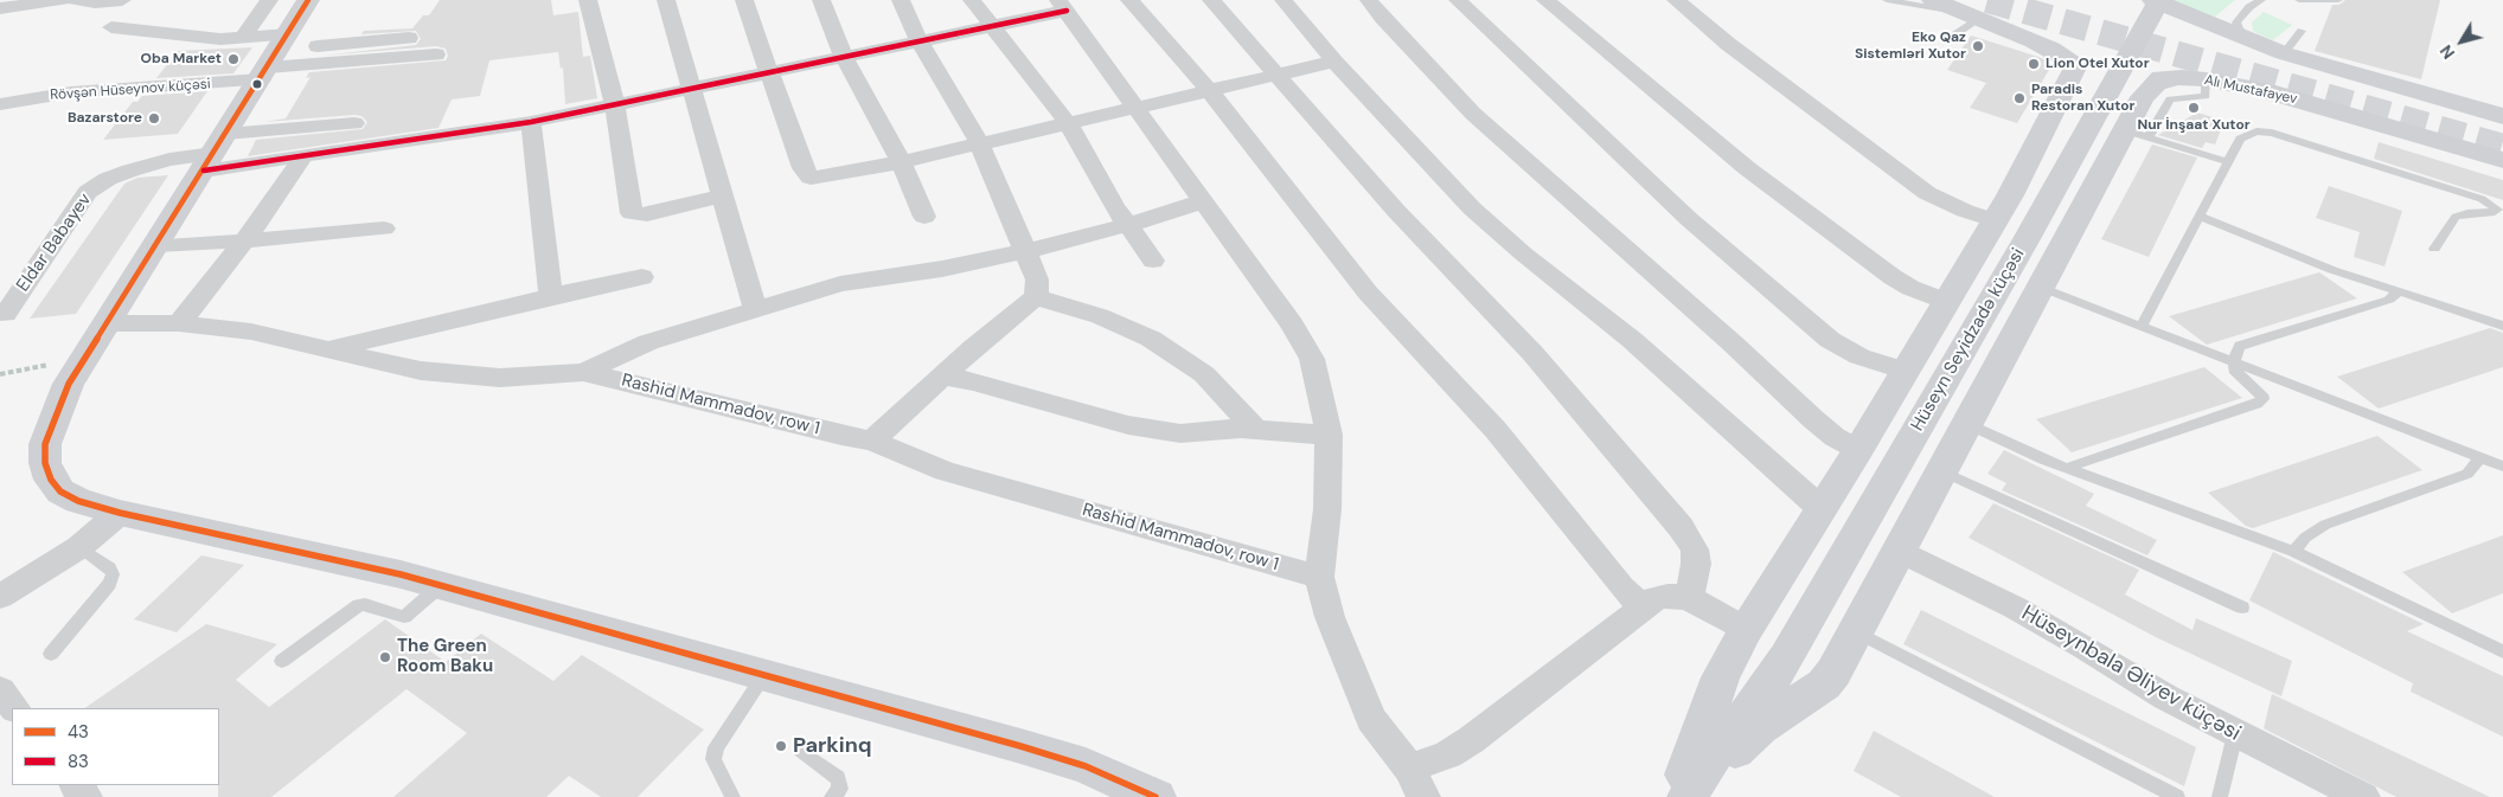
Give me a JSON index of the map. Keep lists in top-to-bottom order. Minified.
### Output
{"streets":{"street":["Rövşən Hüseynov küçəsi","Alı Mustafayev","Eldar Babayev","Hüseyn Seyidzadə küçəsi","Rashid Mammadov, row 1","Hüseynbala Əliyev küçəsi"]},"places":["Eko Qaz Sistemləri Xutor","Oba Market","Lion Otel Xutor","Paradis Restoran Xutor","Nur İnşaat Xutor","Bazarstore","The Green Room Baku","Parkinq"],"lines":["transit line 43","transit line 83"],"legend":["43","83"],"north":"bottom left"}
